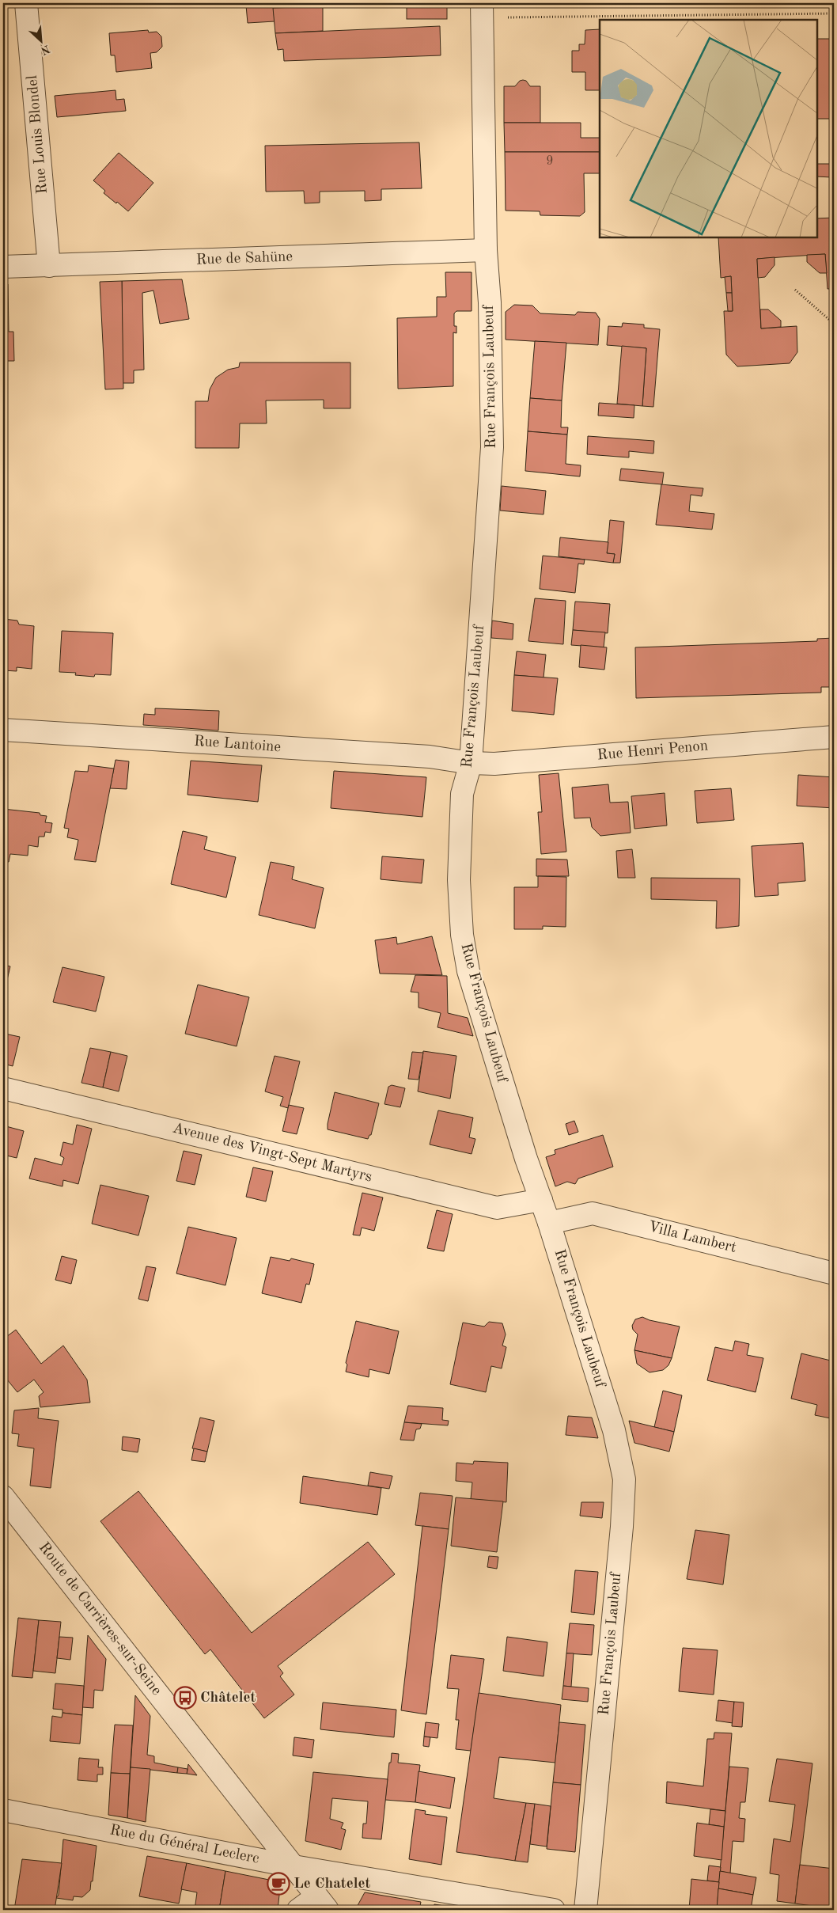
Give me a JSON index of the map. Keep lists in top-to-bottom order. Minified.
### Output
{"streets":{"street":["Rue Louis Blondel","Rue de Sahüne","Rue François Laubeuf","Rue Lantoine","Rue Henri Penon","Avenue des Vingt-Sept Martyrs","Villa Lambert","Route de Carrières-sur-Seine","Rue du Général Leclerc"]},"crossings":[["Rue Louis Blondel","Rue de Sahüne"],["Rue de Sahüne","Rue François Laubeuf"],["Rue François Laubeuf","Rue Lantoine"],["Rue François Laubeuf","Rue Henri Penon"],["Rue François Laubeuf","Avenue des Vingt-Sept Martyrs"],["Rue François Laubeuf","Villa Lambert"],["Rue Lantoine","Rue Henri Penon"],["Route de Carrières-sur-Seine","Rue du Général Leclerc"]],"places":{"bus stop":["Châtelet"],"cafe":["Le Chatelet"]},"house_numbers":["9"],"north":"bottom right"}
